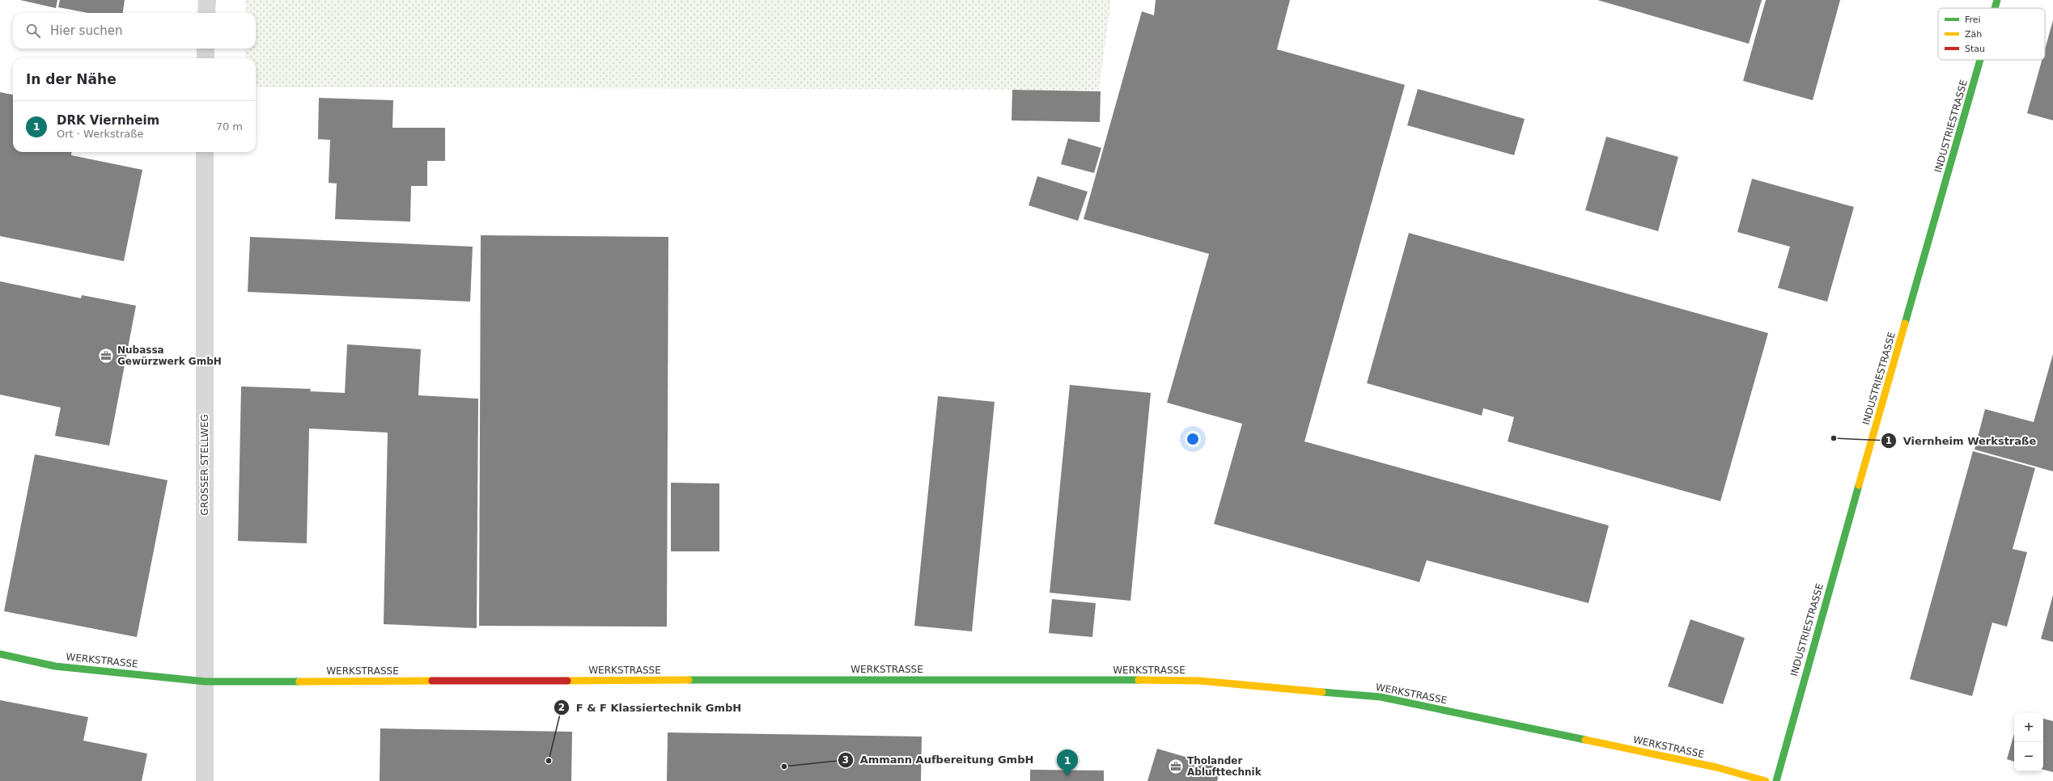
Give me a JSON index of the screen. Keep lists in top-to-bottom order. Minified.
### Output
{"streets":{"street":["INDUSTRIESTRASSE","GROSSER STELLWEG","WERKSTRASSE"]},"crossings":[["GROSSER STELLWEG","WERKSTRASSE"]],"places":{"office":["Nubassa Gewürzwerk GmbH","Tholander Ablufttechnik"],"other":["Viernheim Werkstraße","F & F Klassiertechnik GmbH","Ammann Aufbereitung GmbH"]},"legend":["Frei","Zäh","Stau"],"page":{"search":"Hier suchen","heading":"In der Nähe","list":[{"mark":"1","name":"DRK Viernheim","note":"Ort · Werkstraße","value":"70 m"}],"map_buttons":["+","−"],"pins":"1"}}
